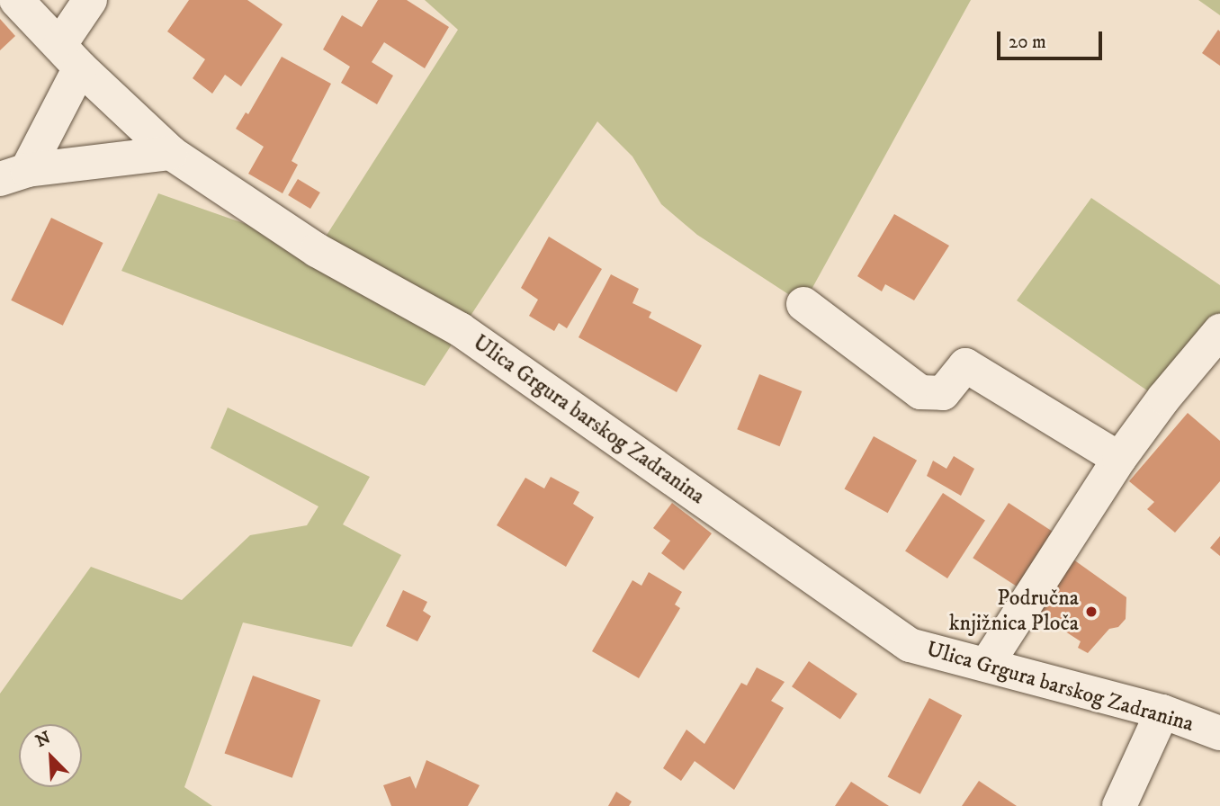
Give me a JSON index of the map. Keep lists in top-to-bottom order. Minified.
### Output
{"streets":{"street":["Ulica Grgura barskog Zadranina"]},"places":["Područna knjižnica Ploča"],"scale_bar":"20 m","north":"top left"}
